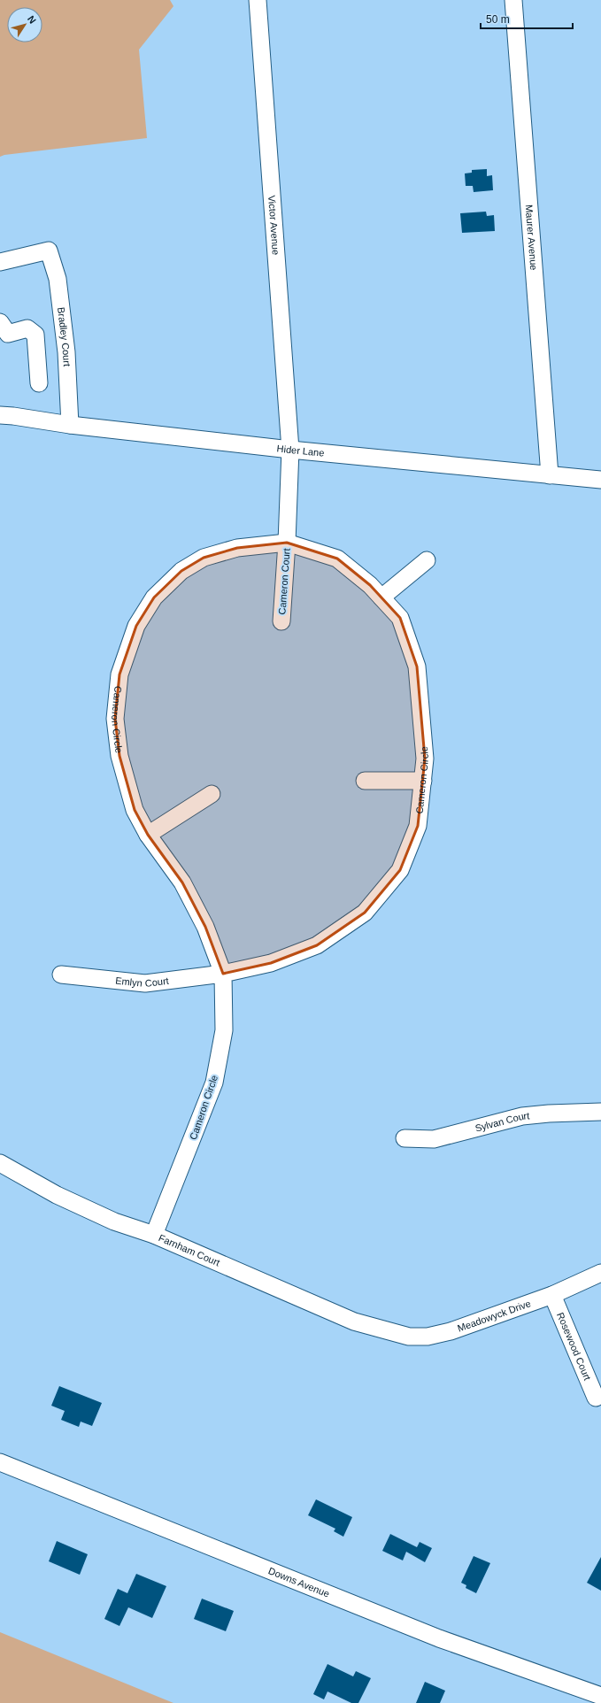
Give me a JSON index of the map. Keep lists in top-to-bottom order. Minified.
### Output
{"streets":{"street":["Victor Avenue","Maurer Avenue","Bradley Court","Hider Lane","Cameron Court","Cameron Circle","Emlyn Court","Sylvan Court","Farnham Court","Meadowyck Drive","Rosewood Court","Downs Avenue"]},"crossings":[["Victor Avenue","Hider Lane"],["Maurer Avenue","Hider Lane"],["Bradley Court","Hider Lane"],["Cameron Court","Cameron Circle"],["Cameron Circle","Emlyn Court"],["Cameron Circle","Farnham Court"],["Farnham Court","Meadowyck Drive"],["Meadowyck Drive","Rosewood Court"]],"scale_bar":"50 m","north":"top right"}
